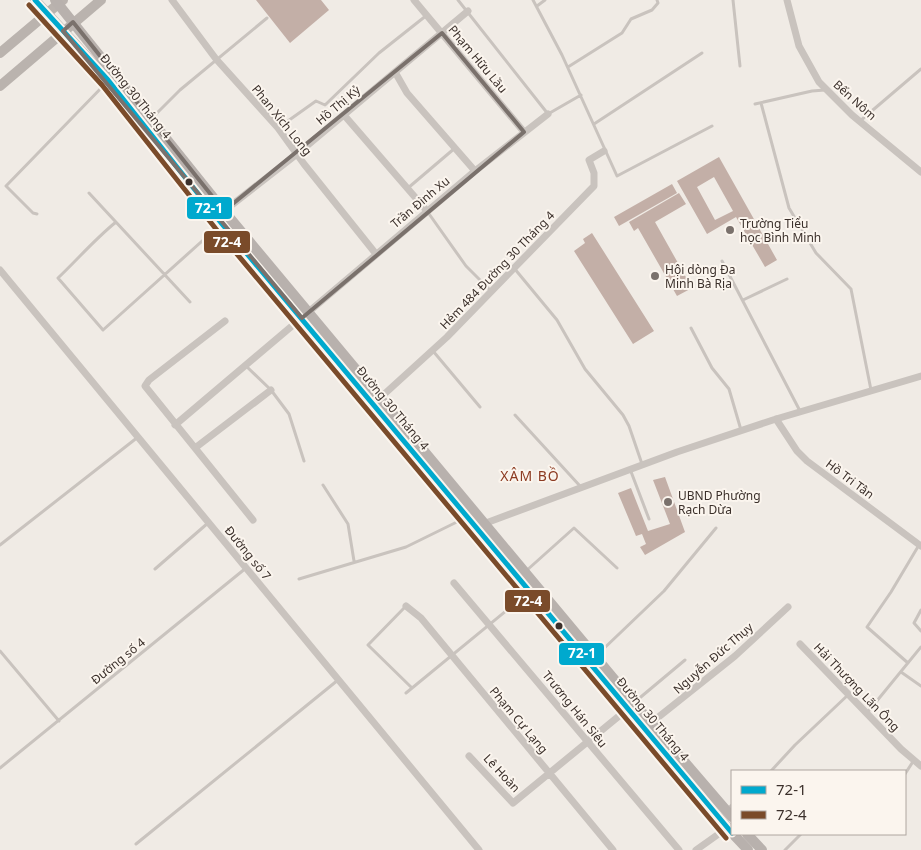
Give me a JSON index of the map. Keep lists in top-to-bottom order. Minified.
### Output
{"streets":{"main road":["Đường 30 Tháng 4"],"street":["Phạm Hữu Lầu","Bến Nôm","Hồ Thị Kỷ","Phan Xích Long","Trần Đình Xu","Hẻm 484 Đường 30 Tháng 4","Hồ Tri Tân","Đường số 7","Nguyễn Đức Thụy","Hải Thượng Lãn Ông","Trương Hán Siêu","Phạm Cự Lạng","Lê Hoàn"],"lane":["Đường số 4"]},"crossings":[["Phạm Hữu Lầu","Hồ Thị Kỷ"],["Phạm Hữu Lầu","Trần Đình Xu"],["Đường 30 Tháng 4","Hồ Thị Kỷ"],["Đường 30 Tháng 4","Trần Đình Xu"],["Đường 30 Tháng 4","Hẻm 484 Đường 30 Tháng 4"],["Đường 30 Tháng 4","Nguyễn Đức Thụy"],["Đường 30 Tháng 4","Lê Hoàn"],["Hồ Thị Kỷ","Phan Xích Long"],["Phan Xích Long","Trần Đình Xu"],["Đường số 7","Đường số 4"],["Trương Hán Siêu","Lê Hoàn"],["Phạm Cự Lạng","Lê Hoàn"]],"districts":["XÂM BỒ"],"places":["Trường Tiểu học Bình Minh","Hội dòng Đa Minh Bà Rịa","UBND Phường Rạch Dừa"],"lines":["transit line 72-1","transit line 72-4"],"legend":["72-1","72-4"]}
